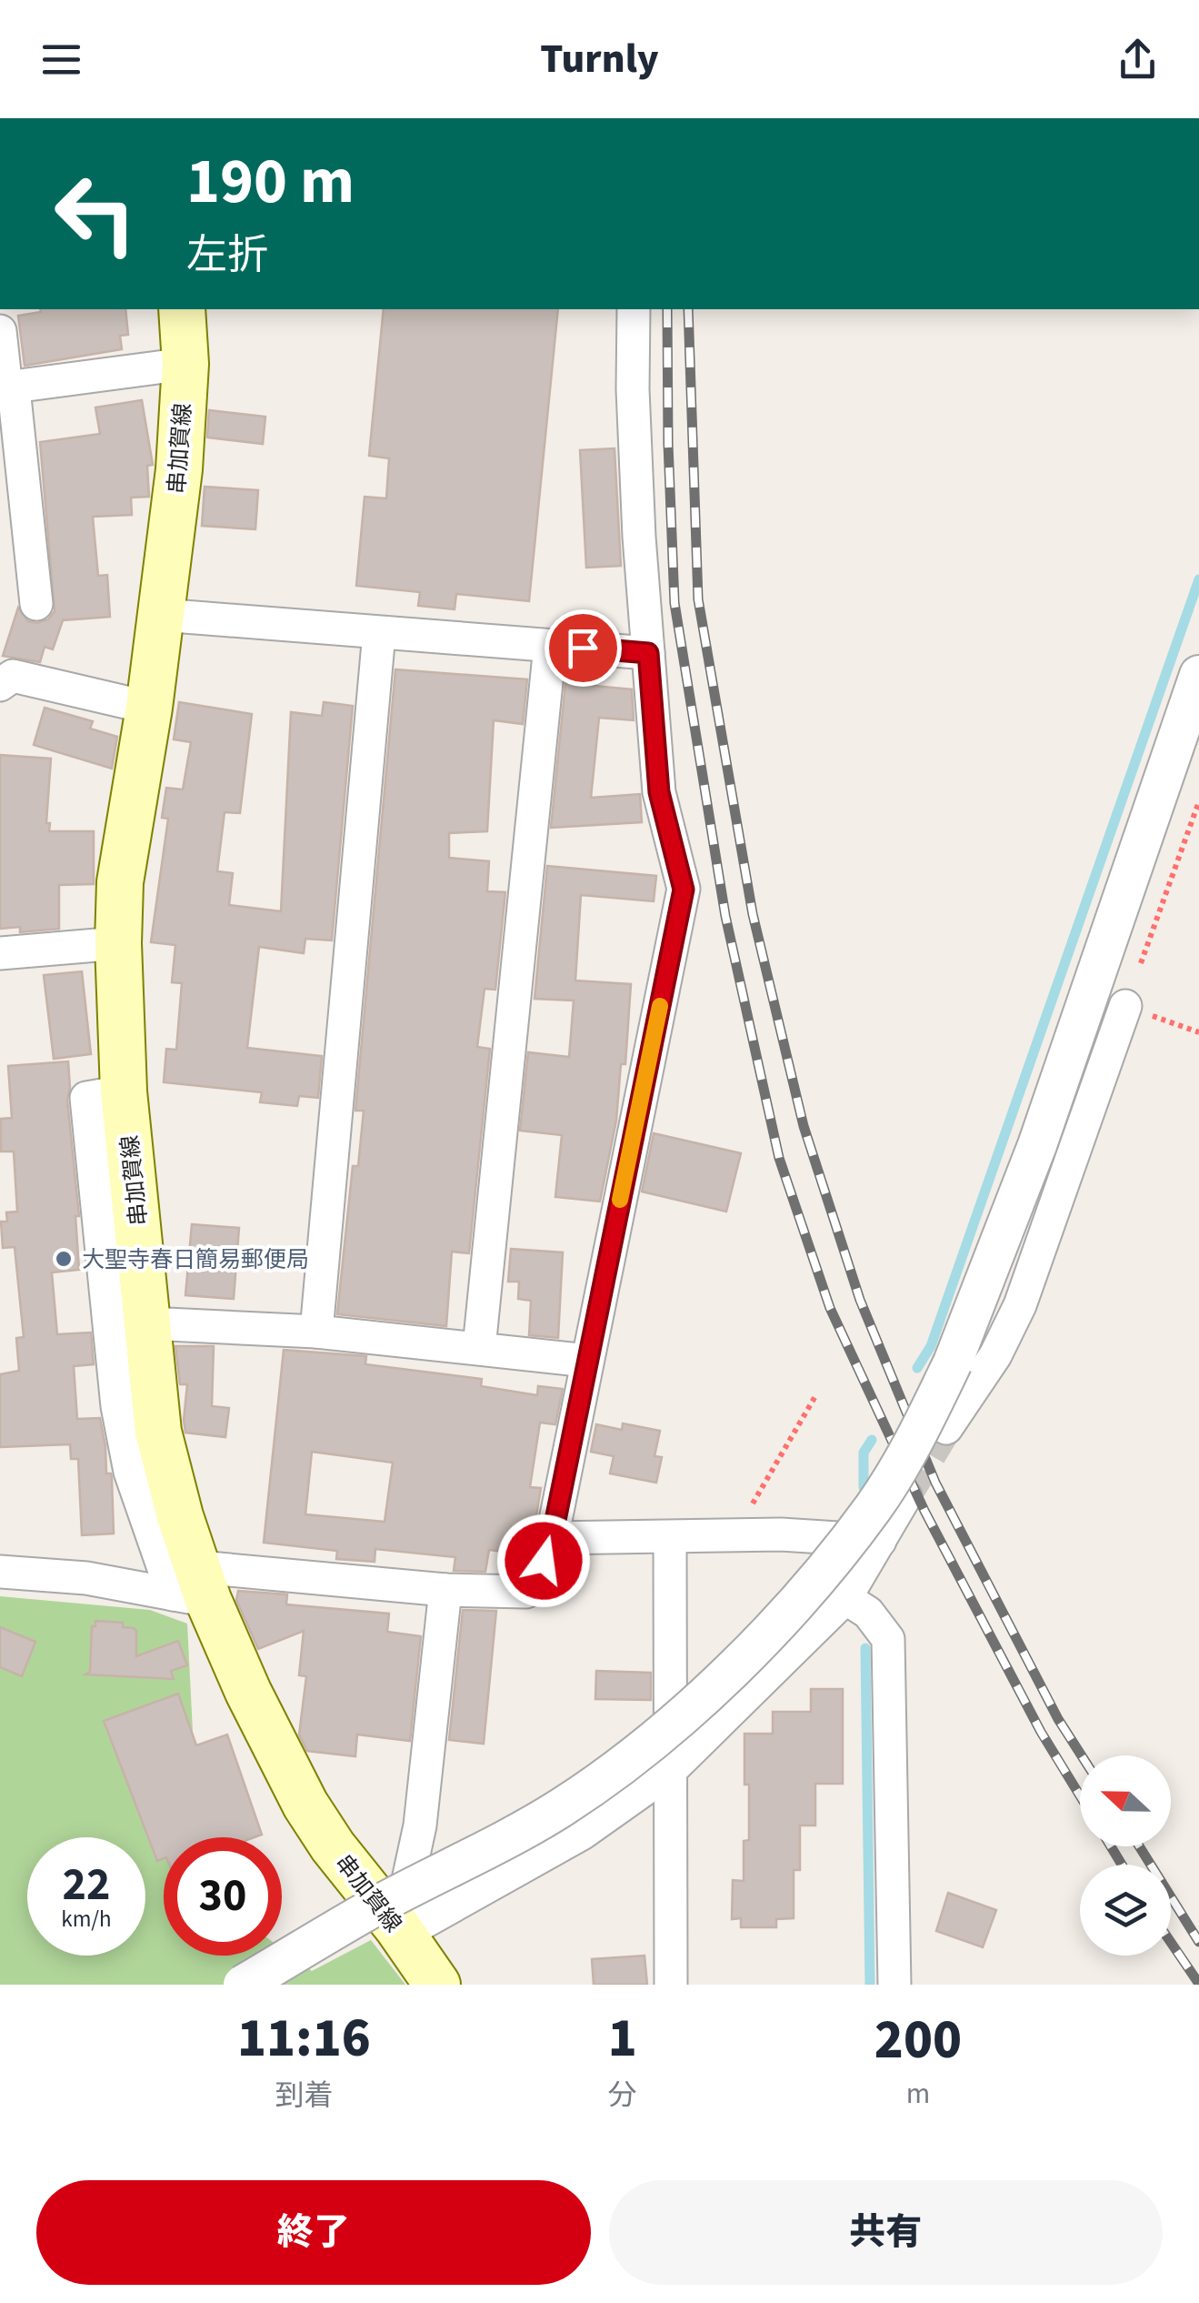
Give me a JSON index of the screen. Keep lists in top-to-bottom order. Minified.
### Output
{"streets":{"main road":["串加賀線"]},"places":["大聖寺春日簡易郵便局"],"north":"left","page":{"header":"Turnly","turn":["190 m","左折"],"speed":"22 km/h","limit":"30","eta":["11:16","到着","1","分","200","m"],"buttons":["終了","共有"]}}
